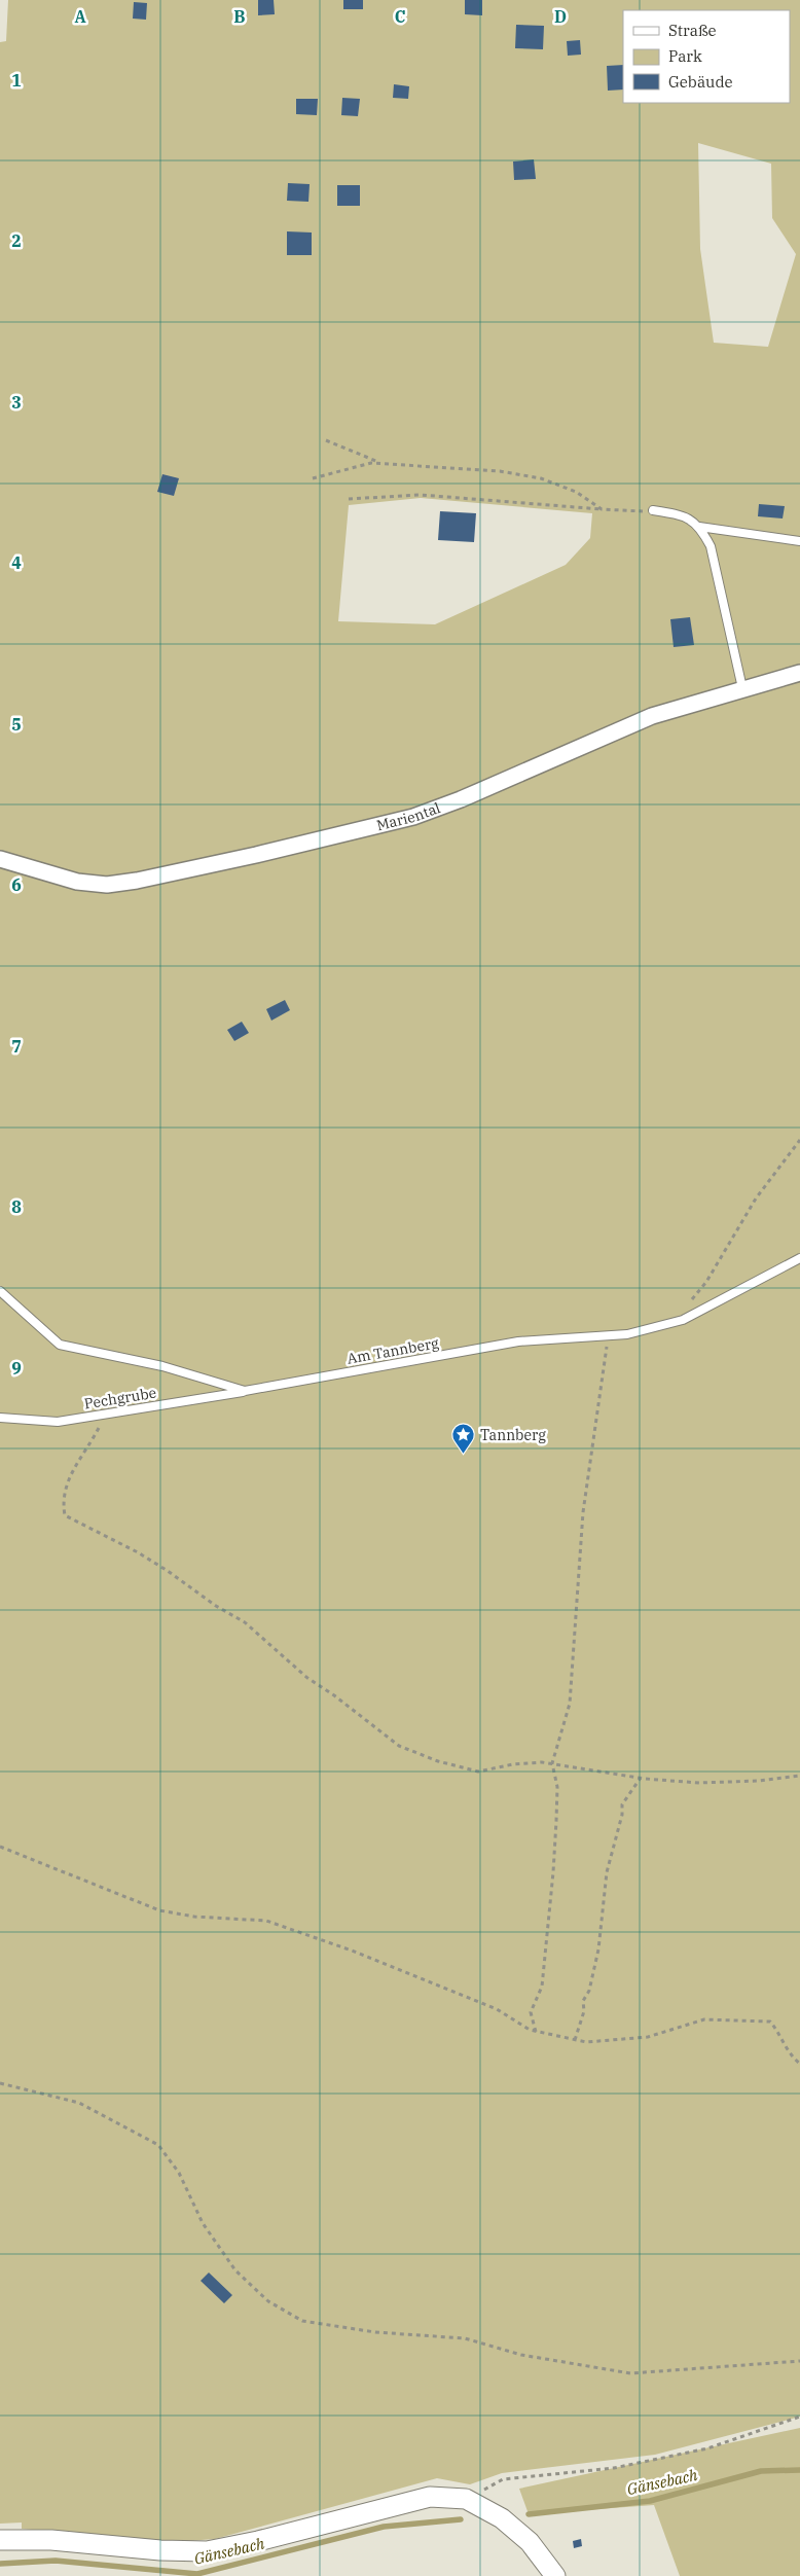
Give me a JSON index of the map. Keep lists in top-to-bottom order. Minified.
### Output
{"streets":{"street":["Mariental"],"lane":["Am Tannberg","Pechgrube"]},"crossings":[["Am Tannberg","Pechgrube"]],"water":["Gänsebach"],"places":{"place":["Tannberg"]},"legend":["Straße","Park","Gebäude"],"grid":{"columns":["A","B","C","D"],"rows":["1","2","3","4","5","6","7","8","9"]}}
